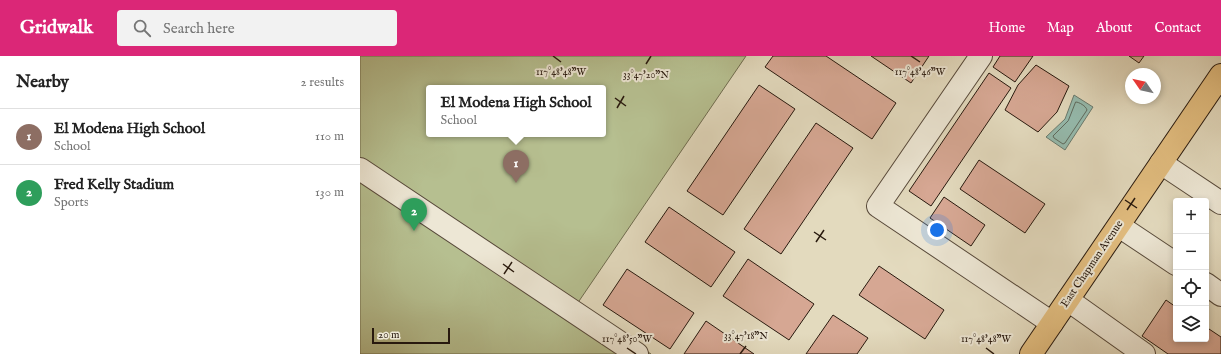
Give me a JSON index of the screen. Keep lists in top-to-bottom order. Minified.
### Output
{"streets":{"main road":["East Chapman Avenue"]},"scale_bar":"20 m","north":"top left","page":{"header":"Gridwalk","search":"Search here","nav":["Home","Map","About","Contact"],"heading":["Nearby","2 results"],"popup":["El Modena High School","School"],"list":[{"mark":"1","name":"El Modena High School","note":"School","value":"110 m"},{"mark":"2","name":"Fred Kelly Stadium","note":"Sports","value":"130 m"}],"pins":["1","2"],"map_buttons":["+","−"],"scale":"20 m"},"coordinates":["117°48'48\"W","117°48'46\"W","33°47'20\"N","33°47'18\"N","117°48'50\"W"]}
